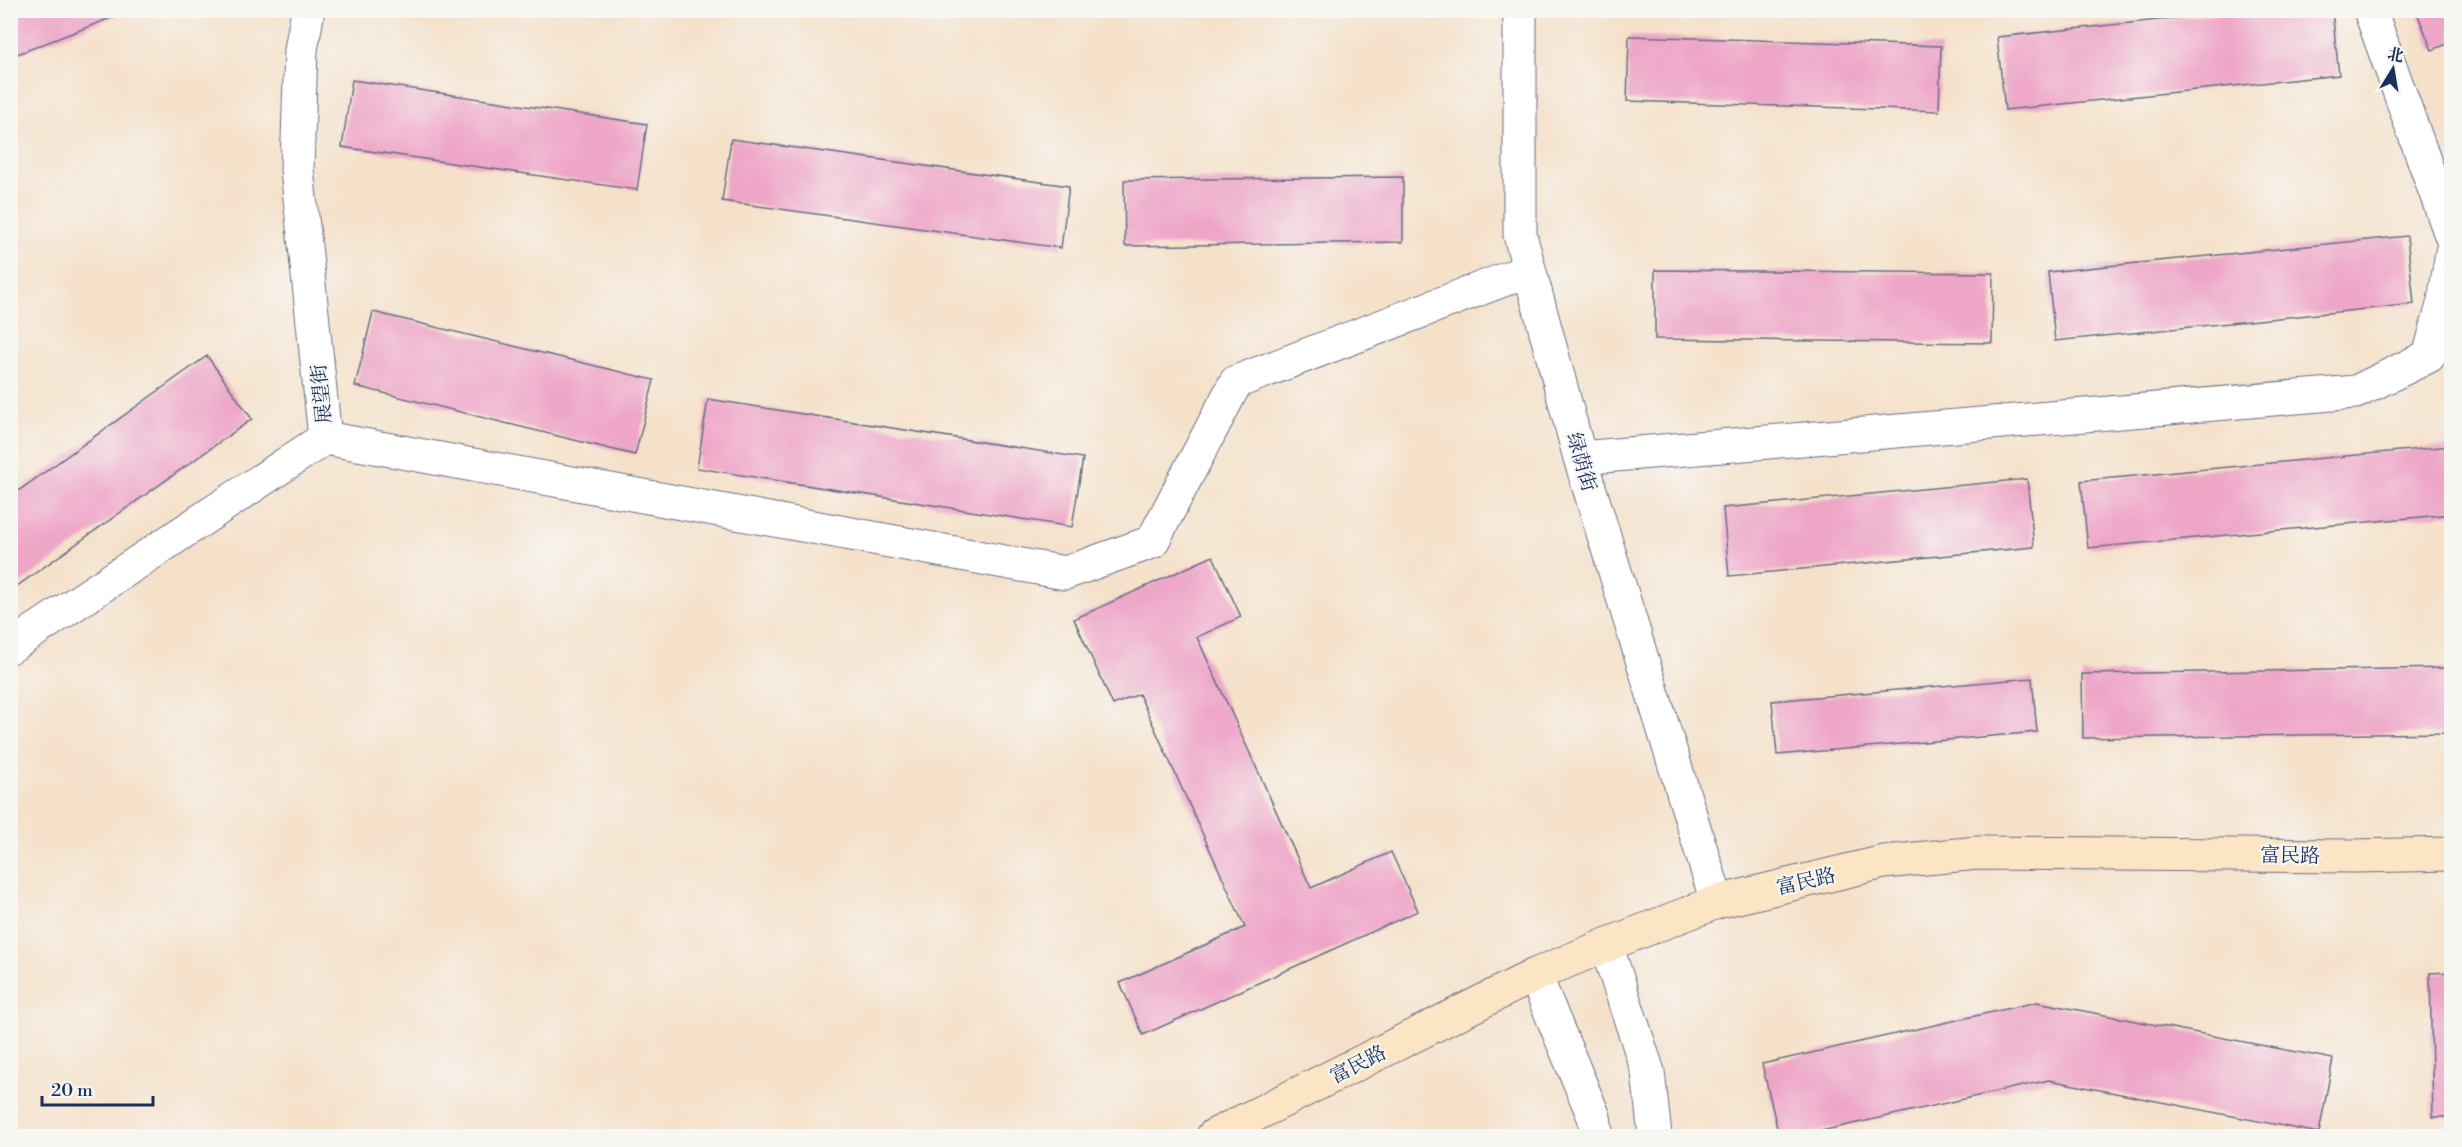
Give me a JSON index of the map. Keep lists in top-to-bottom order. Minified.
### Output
{"streets":{"street":["展望街","绿荫街","富民路"]},"crossings":[["绿荫街","富民路"]],"scale_bar":"20 m","north":"top"}
